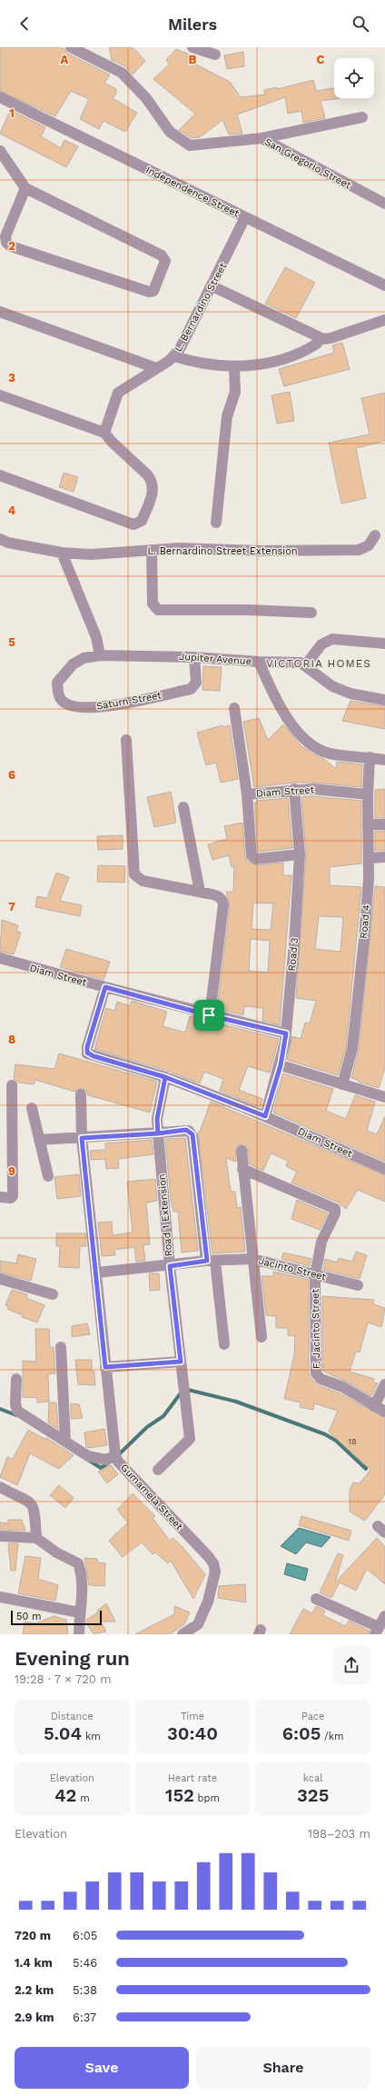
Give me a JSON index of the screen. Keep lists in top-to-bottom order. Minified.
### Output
{"streets":{"street":["San Gregorio Street","Independence Street","L. Bernardino Street","L. Bernardino Street Extension","Jupiter Avenue","Saturn Street","Diam Street","Road 4","Road 3","Road 1 Extension","Jacinto Street","F. Jacinto Street","Gumamela Street"]},"crossings":[["Independence Street","L. Bernardino Street"],["Jupiter Avenue","Saturn Street"],["Diam Street","Road 4"],["Diam Street","Road 3"],["Diam Street","Road 1 Extension"],["Road 1 Extension","Jacinto Street"],["Jacinto Street","F. Jacinto Street"],["Jacinto Street","Gumamela Street"]],"districts":["VICTORIA HOMES"],"house_numbers":["18"],"scale_bar":"50 m","page":{"header":"Milers","scale":"50 m","heading":["Evening run","19:28 · 7 × 720 m"],"stats":[["Distance","5.04 km"],["Time","30:40"],["Pace","6:05 /km"],["Elevation","42 m"],["Heart rate","152 bpm"],["kcal","325"]],"chart":["Elevation","198–203 m"],"list":[{"name":"720 m","note":"6:05"},{"name":"1.4 km","note":"5:46"},{"name":"2.2 km","note":"5:38"},{"name":"2.9 km","note":"6:37"}],"buttons":["Save","Share"]},"grid":{"columns":["A","B","C"],"rows":["1","2","3","4","5","6","7","8","9"]}}
